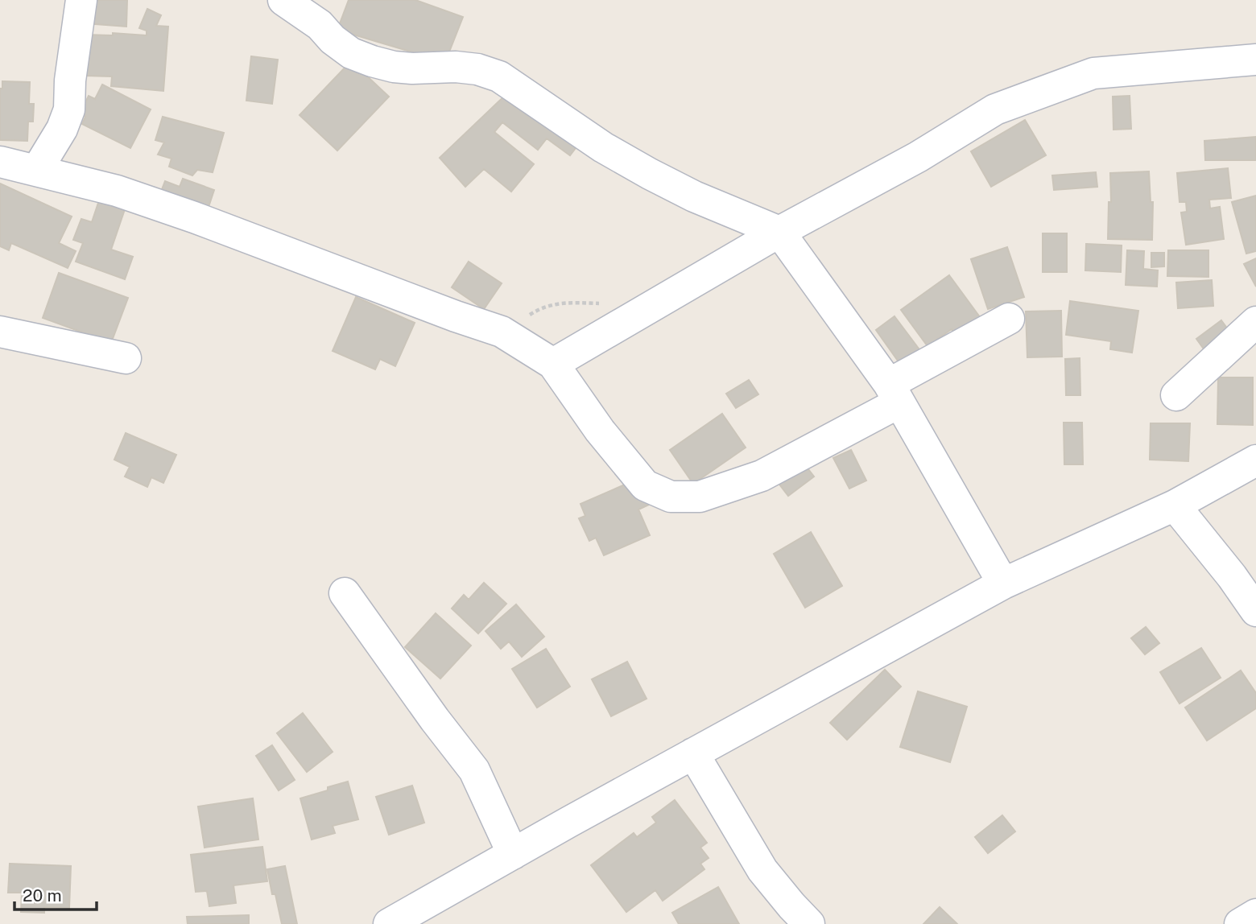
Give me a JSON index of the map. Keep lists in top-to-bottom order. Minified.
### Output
{"scale_bar":"20 m"}
